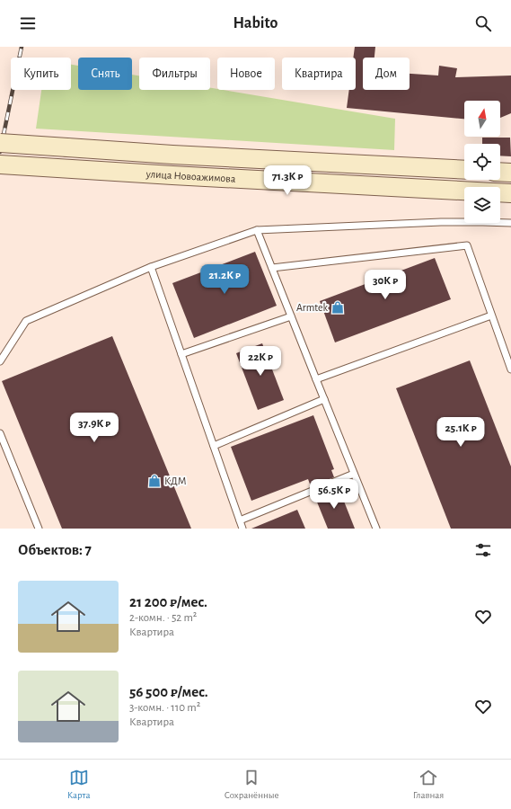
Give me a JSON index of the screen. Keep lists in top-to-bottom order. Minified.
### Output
{"streets":{"main road":["улица Новоажимова"]},"places":{"shop":["Armtek","КДМ"]},"north":"top","page":{"header":"Habito","chip":["Купить","Снять","Фильтры","Новое","Квартира","Дом"],"price":["71.3K ₽","21.2K ₽","30K ₽","22K ₽","37.9K ₽","25.1K ₽","56.5K ₽"],"heading":"Объектов: 7","list":[{"name":"21 200 ₽/мес.","note":"2-комн. · 52 m² · Квартира"},{"name":"56 500 ₽/мес.","note":"3-комн. · 110 m² · Квартира"}],"tabs":["Карта","Сохранённые","Главная"]}}
